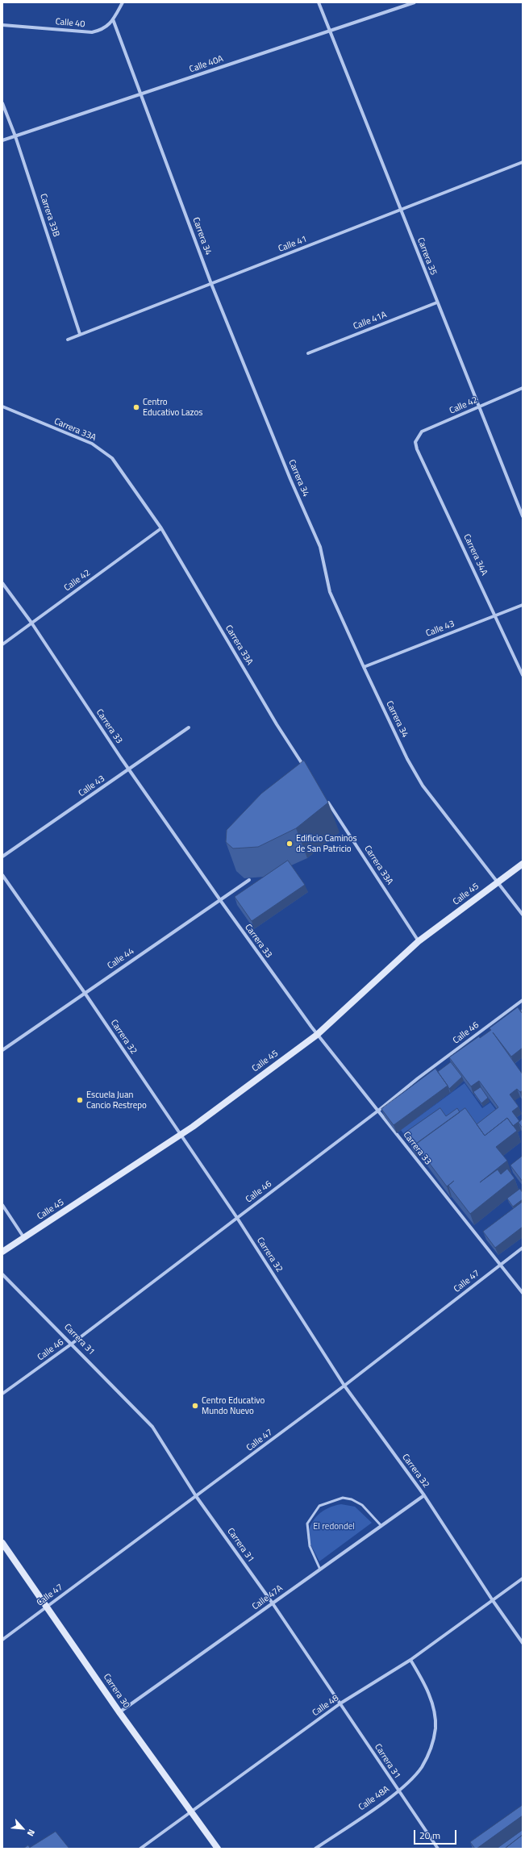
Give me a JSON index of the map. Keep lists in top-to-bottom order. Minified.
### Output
{"streets":{"main road":["Calle 45","Carrera 30"],"street":["Calle 40","Calle 40A","Carrera 33B","Carrera 34","Calle 41","Carrera 35","Calle 41A","Calle 42","Carrera 33A","Carrera 34A","Calle 43","Carrera 33","Calle 44","Calle 46","Carrera 32","Calle 47","Carrera 31","Calle 47A","Calle 48","Calle 48A"]},"crossings":[["Calle 40","Carrera 34"],["Calle 40A","Carrera 33B"],["Calle 40A","Carrera 34"],["Calle 40A","Carrera 35"],["Carrera 33B","Calle 41"],["Carrera 34","Calle 41"],["Carrera 34","Calle 43"],["Carrera 34","Calle 45"],["Calle 41","Carrera 35"],["Carrera 35","Calle 41A"],["Carrera 35","Calle 42"],["Calle 42","Carrera 33A"],["Calle 42","Carrera 34A"],["Calle 42","Carrera 33"],["Carrera 33A","Calle 45"],["Carrera 34A","Calle 43"],["Calle 43","Carrera 33"],["Carrera 33","Calle 45"],["Carrera 33","Calle 44"],["Carrera 33","Calle 46"],["Carrera 33","Calle 47"],["Calle 45","Carrera 32"],["Calle 44","Carrera 32"],["Calle 46","Carrera 32"],["Calle 46","Carrera 31"],["Carrera 32","Calle 47"],["Carrera 32","Calle 47A"],["Carrera 32","Calle 48"],["Calle 47","Carrera 31"],["Calle 47","Carrera 30"],["Carrera 31","Calle 47A"],["Carrera 31","Calle 48"],["Carrera 31","Calle 48A"],["Calle 47A","Carrera 30"],["Carrera 30","Calle 48"],["Calle 48","Calle 48A"]],"parks":["El redondel"],"places":["Centro Educativo Lazos","Edificio Caminos de San Patricio","Escuela Juan Cancio Restrepo","Centro Educativo Mundo Nuevo"],"scale_bar":"20 m","north":"bottom right"}
